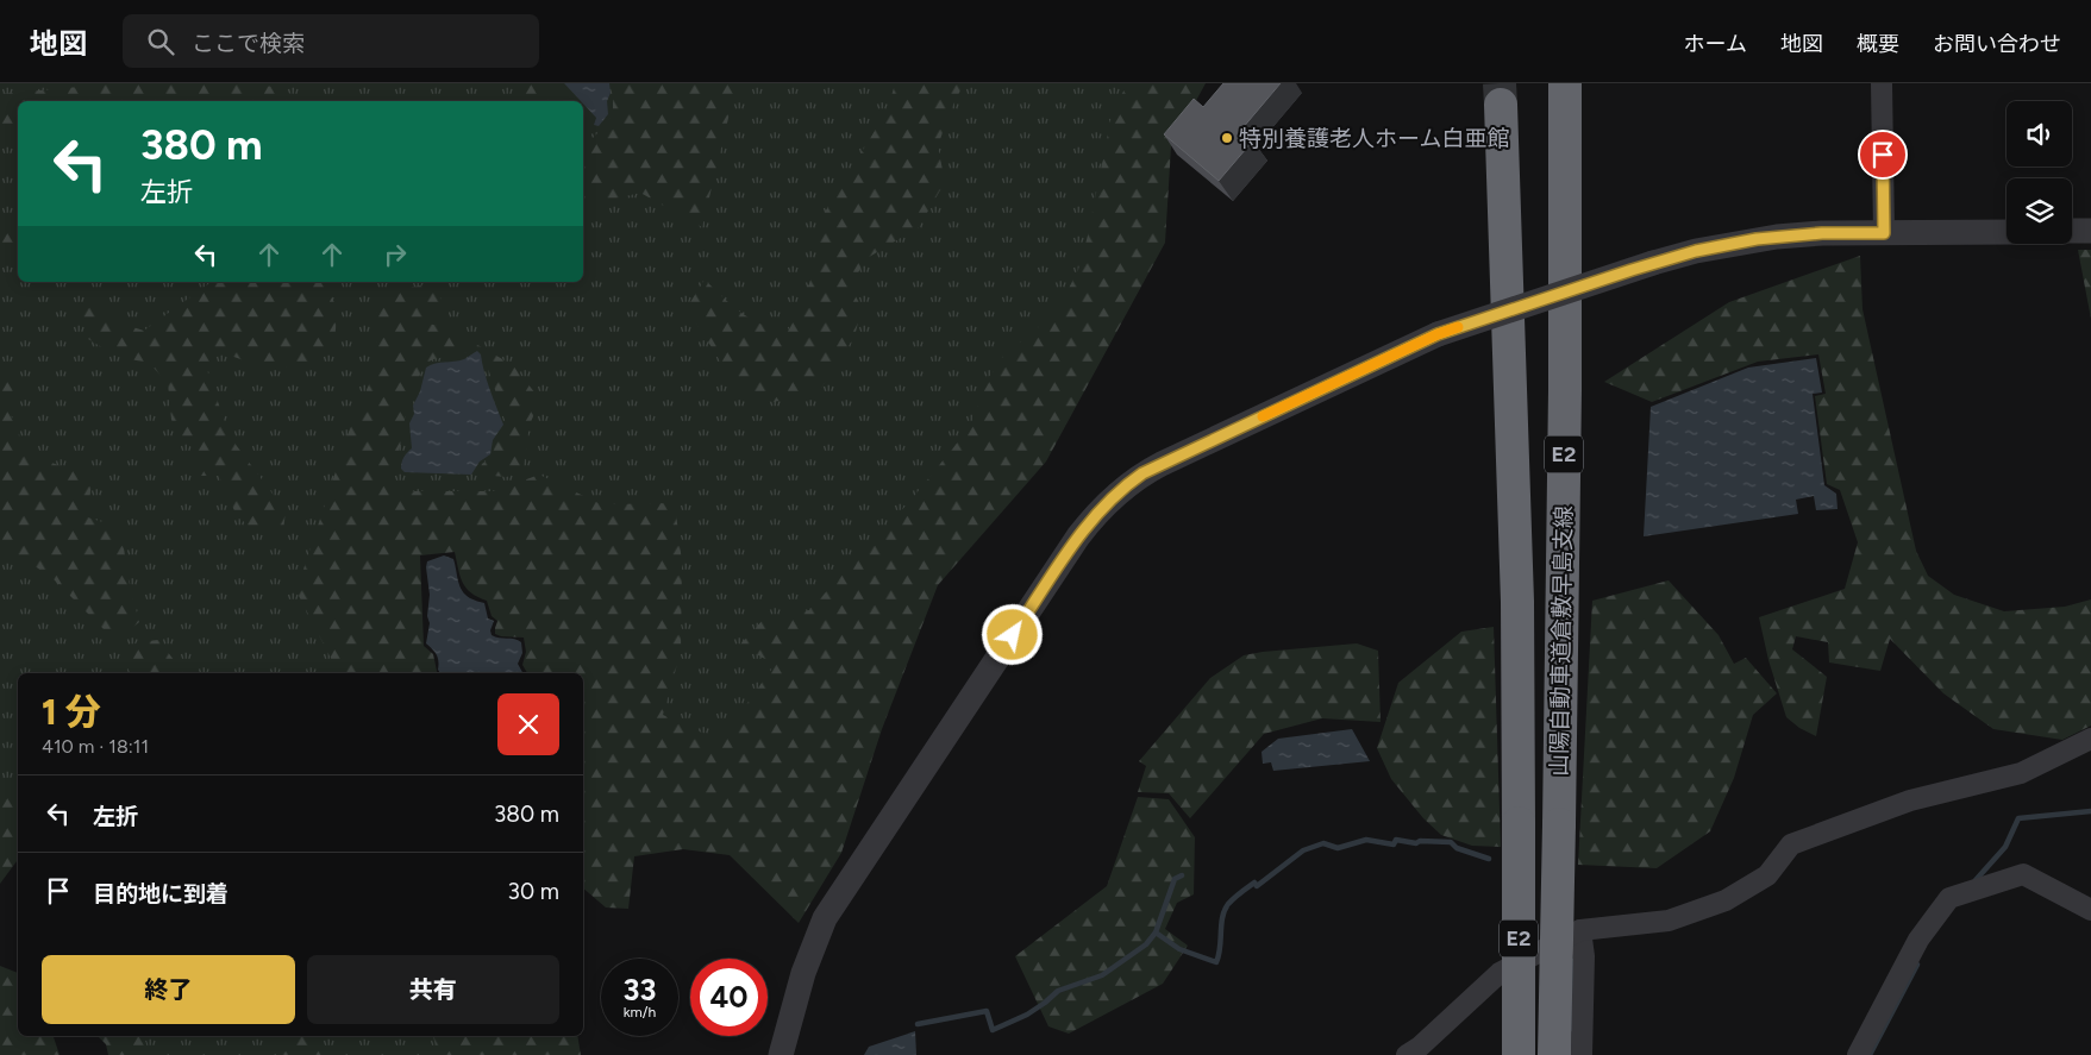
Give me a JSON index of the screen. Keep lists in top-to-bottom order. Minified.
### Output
{"streets":{"highway":["E2","山陽自動車道倉敷早島支線"]},"places":["特別養護老人ホーム白亜館"],"page":{"header":"地図","search":"ここで検索","nav":["ホーム","地図","概要","お問い合わせ"],"turn":["380 m","左折"],"heading":["1 分","410 m · 18:11"],"list":[{"name":"左折","value":"380 m"},{"name":"目的地に到着","value":"30 m"}],"buttons":["終了","共有"],"speed":"33 km/h","limit":"40"}}
